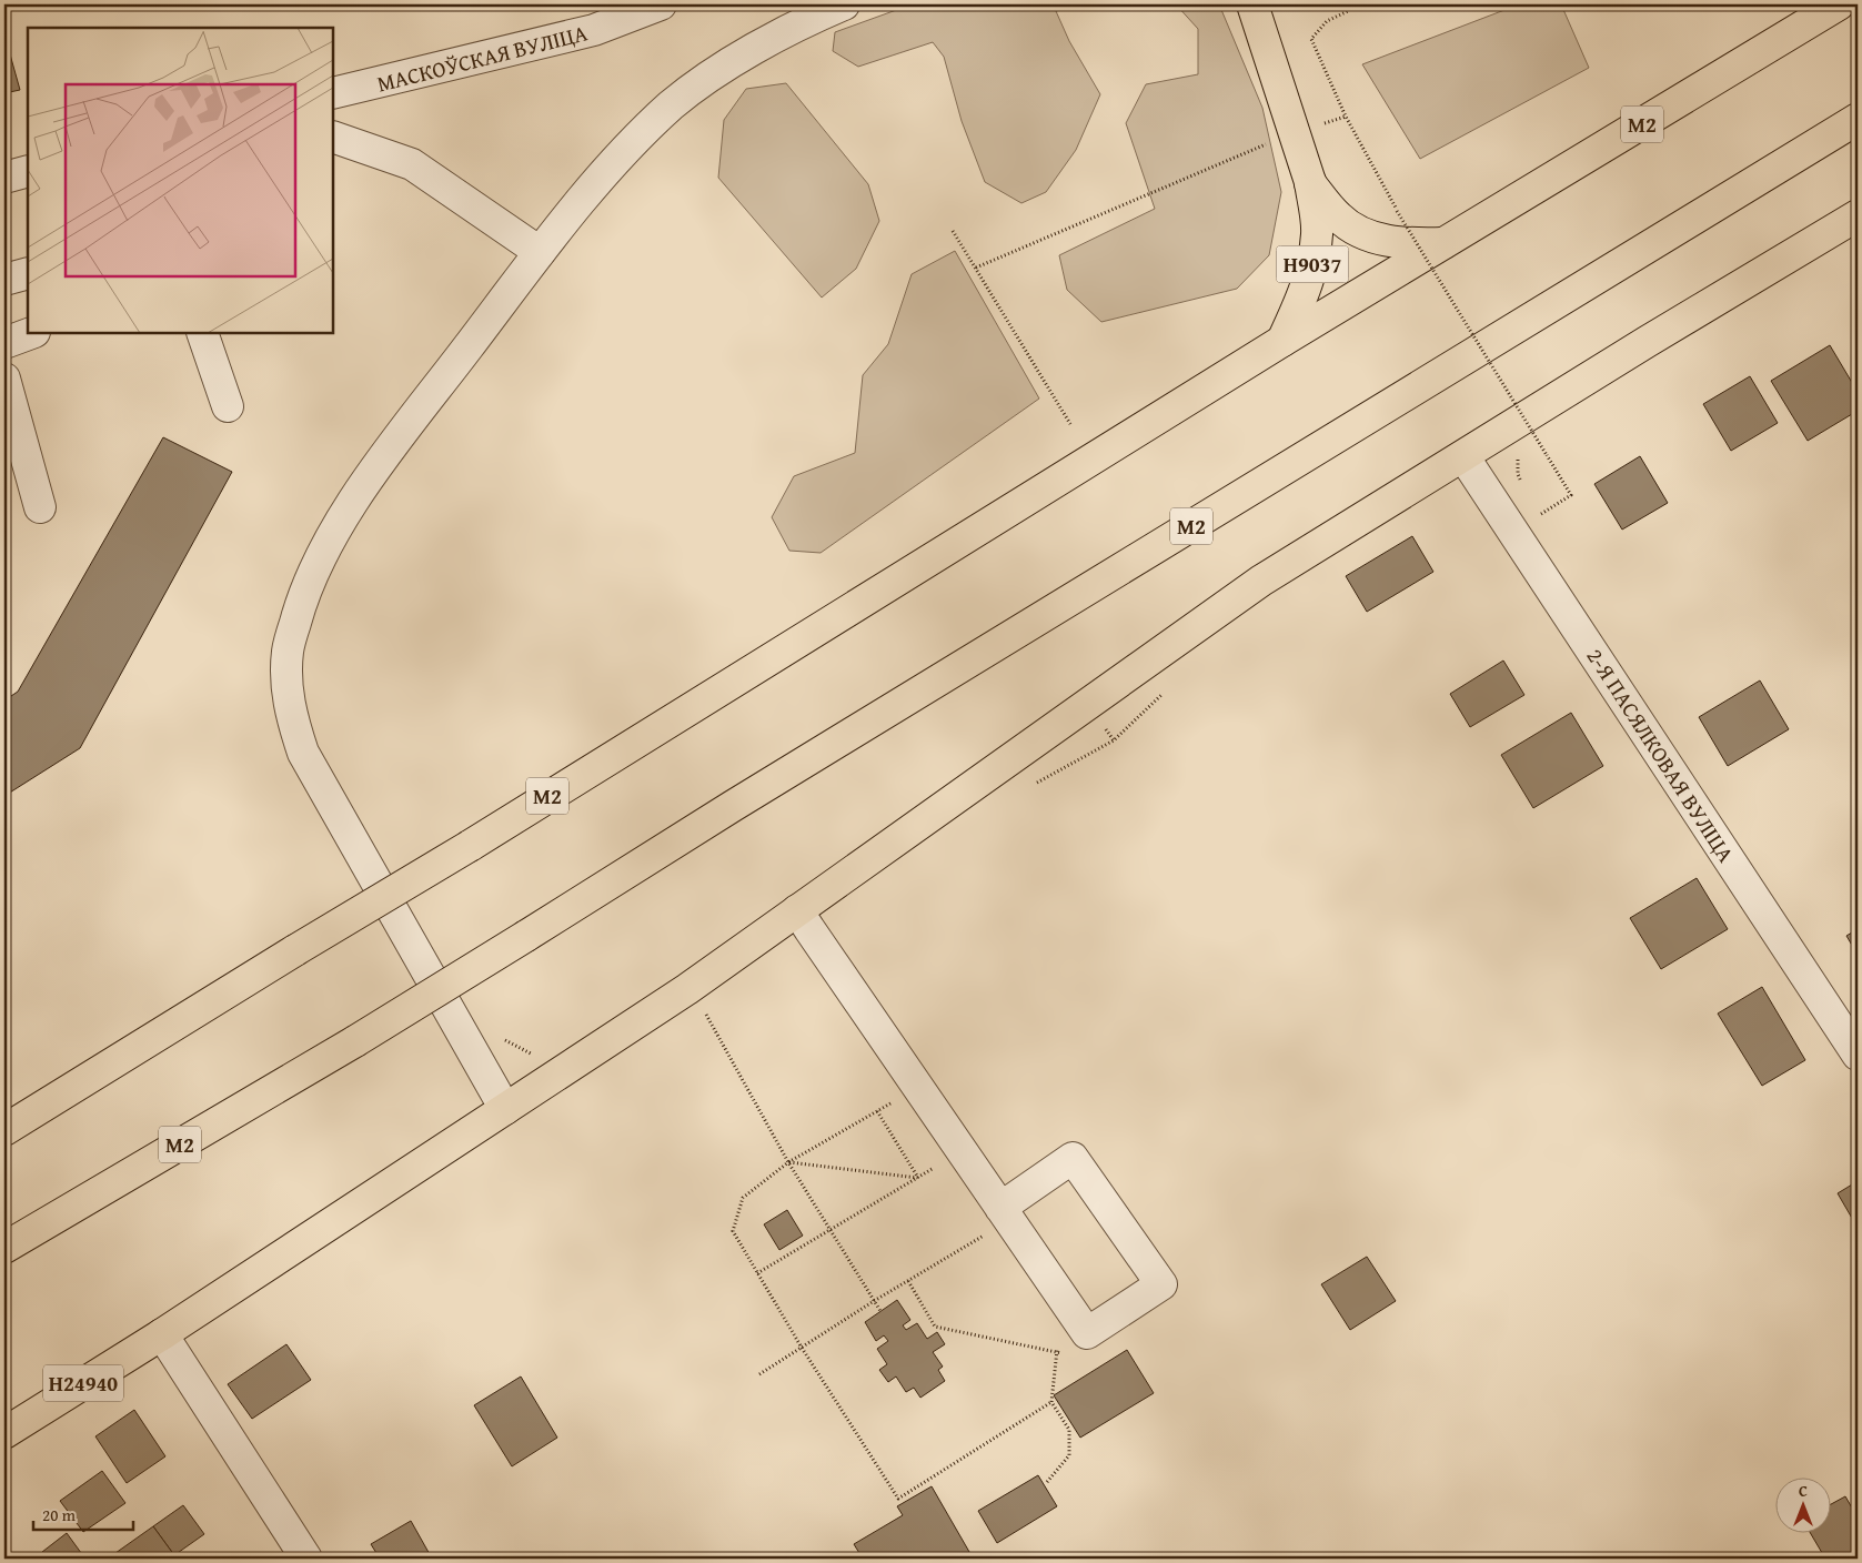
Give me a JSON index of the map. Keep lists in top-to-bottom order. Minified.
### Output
{"streets":{"main road":["М2","Н9037","Н24940"],"street":["МАСКОЎСКАЯ ВУЛІЦА","2-Я ПАСЯЛКОВАЯ ВУЛІЦА"]},"crossings":[["М2","Н9037"],["2-Я ПАСЯЛКОВАЯ ВУЛІЦА","Н24940"]],"scale_bar":"20 m","north":"top"}
